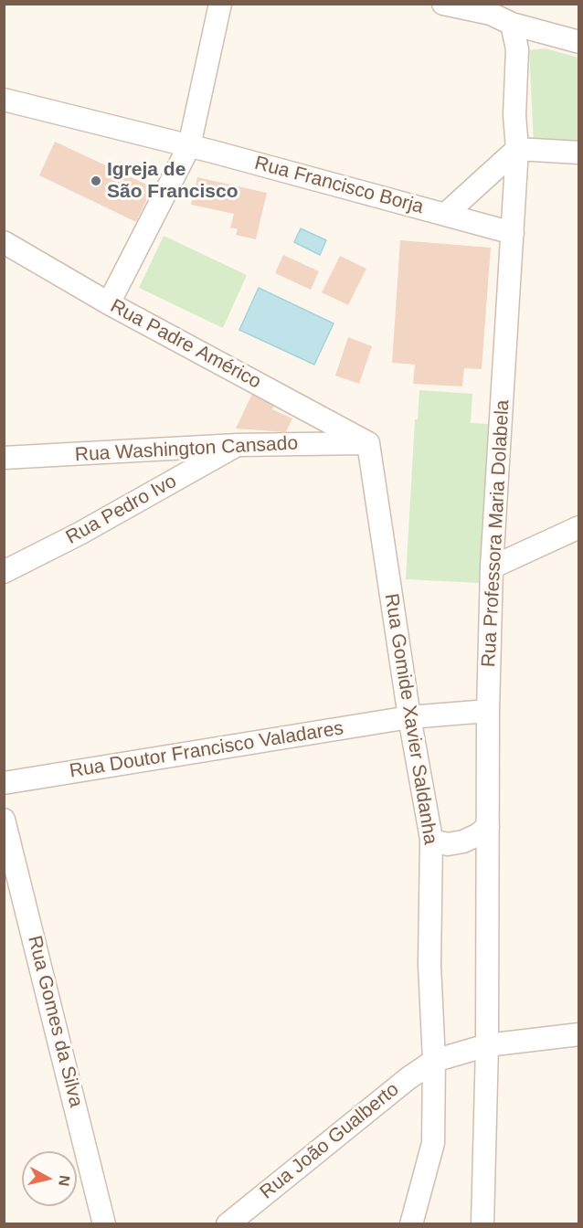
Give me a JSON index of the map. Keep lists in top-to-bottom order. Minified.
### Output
{"streets":{"street":["Rua Francisco Borja","Rua Padre Américo","Rua Washington Cansado","Rua Pedro Ivo","Rua Professora Maria Dolabela","Rua Gomide Xavier Saldanha","Rua Doutor Francisco Valadares","Rua Gomes da Silva","Rua João Gualberto"]},"crossings":[["Rua Francisco Borja","Rua Professora Maria Dolabela"],["Rua Padre Américo","Rua Washington Cansado"],["Rua Padre Américo","Rua Gomide Xavier Saldanha"],["Rua Washington Cansado","Rua Pedro Ivo"],["Rua Washington Cansado","Rua Gomide Xavier Saldanha"],["Rua Professora Maria Dolabela","Rua Doutor Francisco Valadares"],["Rua Professora Maria Dolabela","Rua João Gualberto"],["Rua Gomide Xavier Saldanha","Rua Doutor Francisco Valadares"],["Rua Gomide Xavier Saldanha","Rua João Gualberto"]],"places":["Igreja de São Francisco"],"north":"right"}
